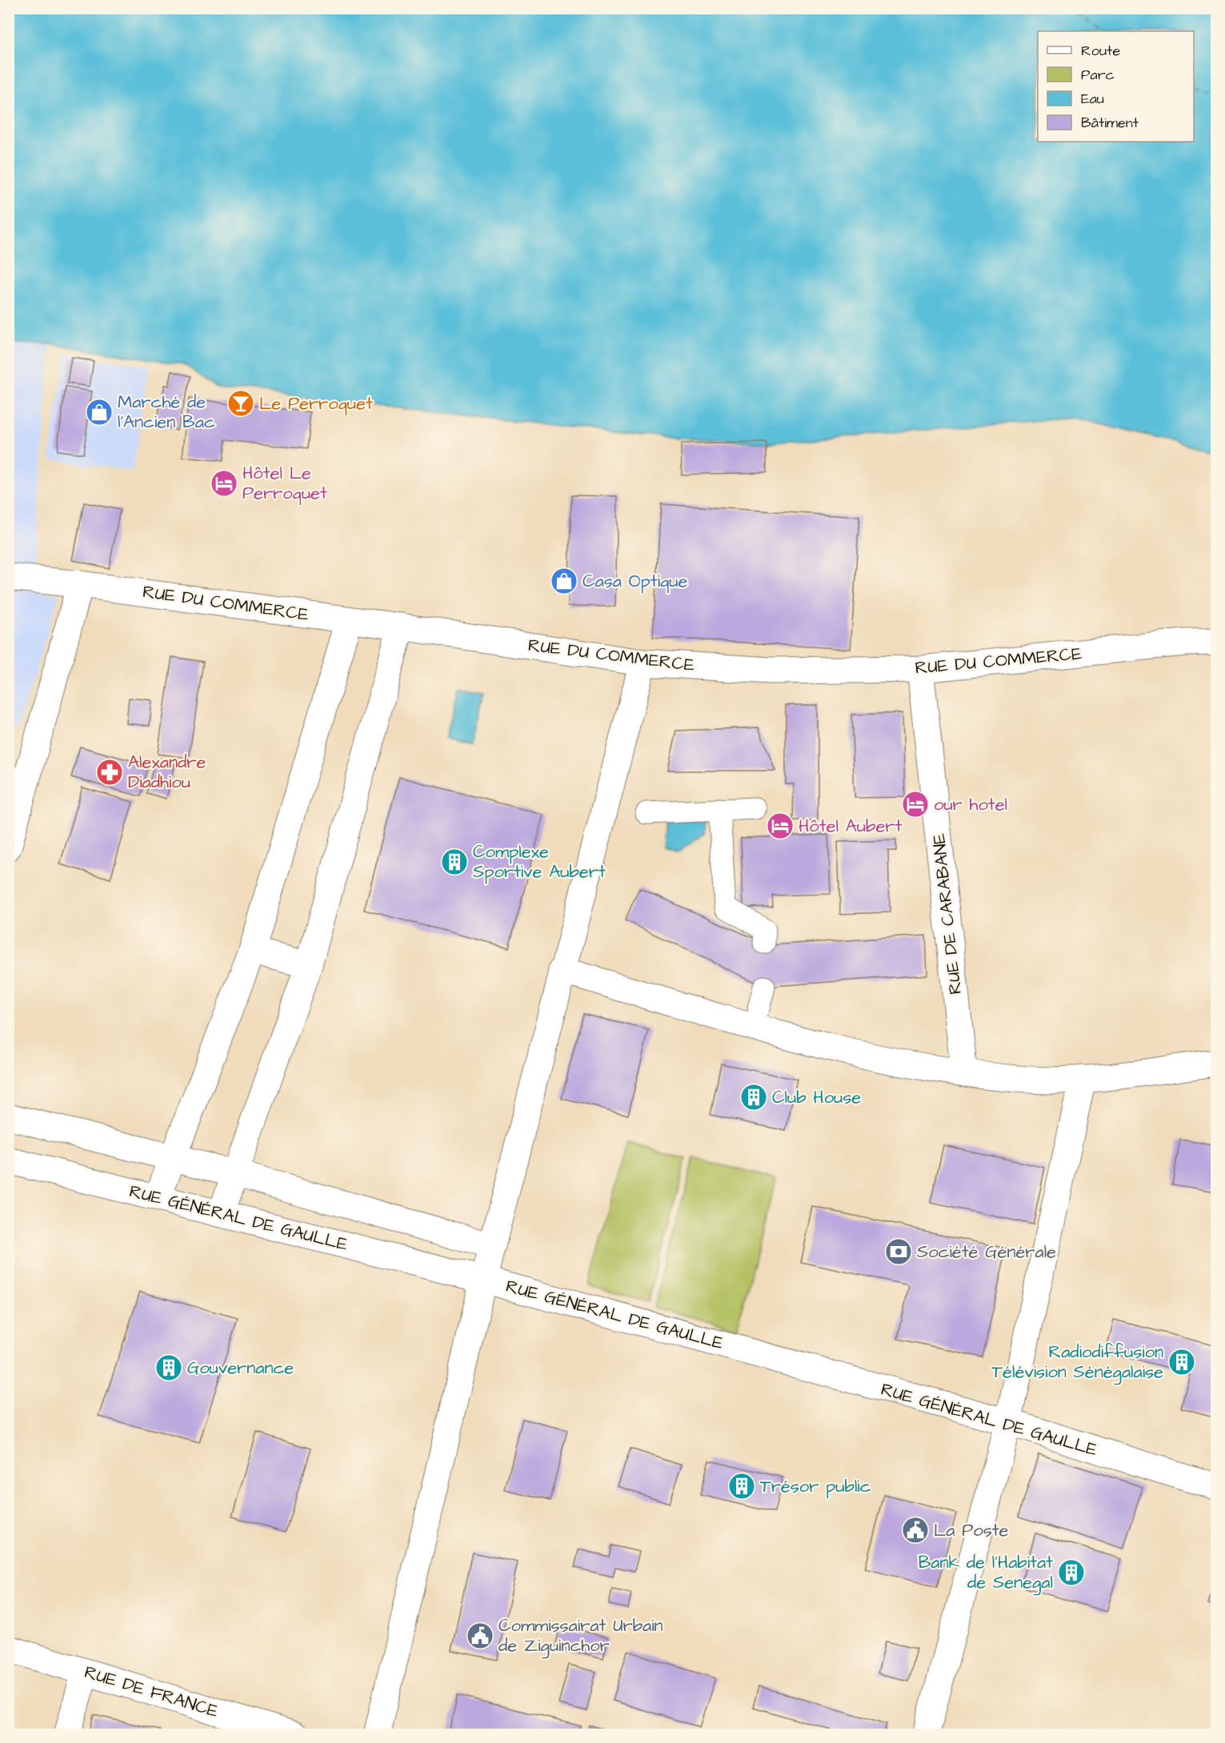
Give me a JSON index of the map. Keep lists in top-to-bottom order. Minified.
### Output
{"streets":{"street":["RUE DU COMMERCE","RUE DE CARABANE","RUE GÉNÉRAL DE GAULLE","RUE DE FRANCE"]},"crossings":[["RUE DU COMMERCE","RUE DE CARABANE"]],"places":{"bar":["Le Perroquet"],"shop":["Marché de l'Ancien Bac","Casa Optique"],"hotel":["Hôtel Le Perroquet","our hotel","Hôtel Aubert"],"pharmacy":["Alexandre Diadhiou"],"building":["Complexe Sportive Aubert","Club House","Radiodiffusion Télévision Sénégalaise","Gouvernance","Trésor public","Bank de l'Habitat de Senegal"],"bank":["Société Générale"],"public building":["La Poste","Commissairat Urbain de Ziguinchor"]},"legend":["Route","Parc","Eau","Bâtiment"]}
